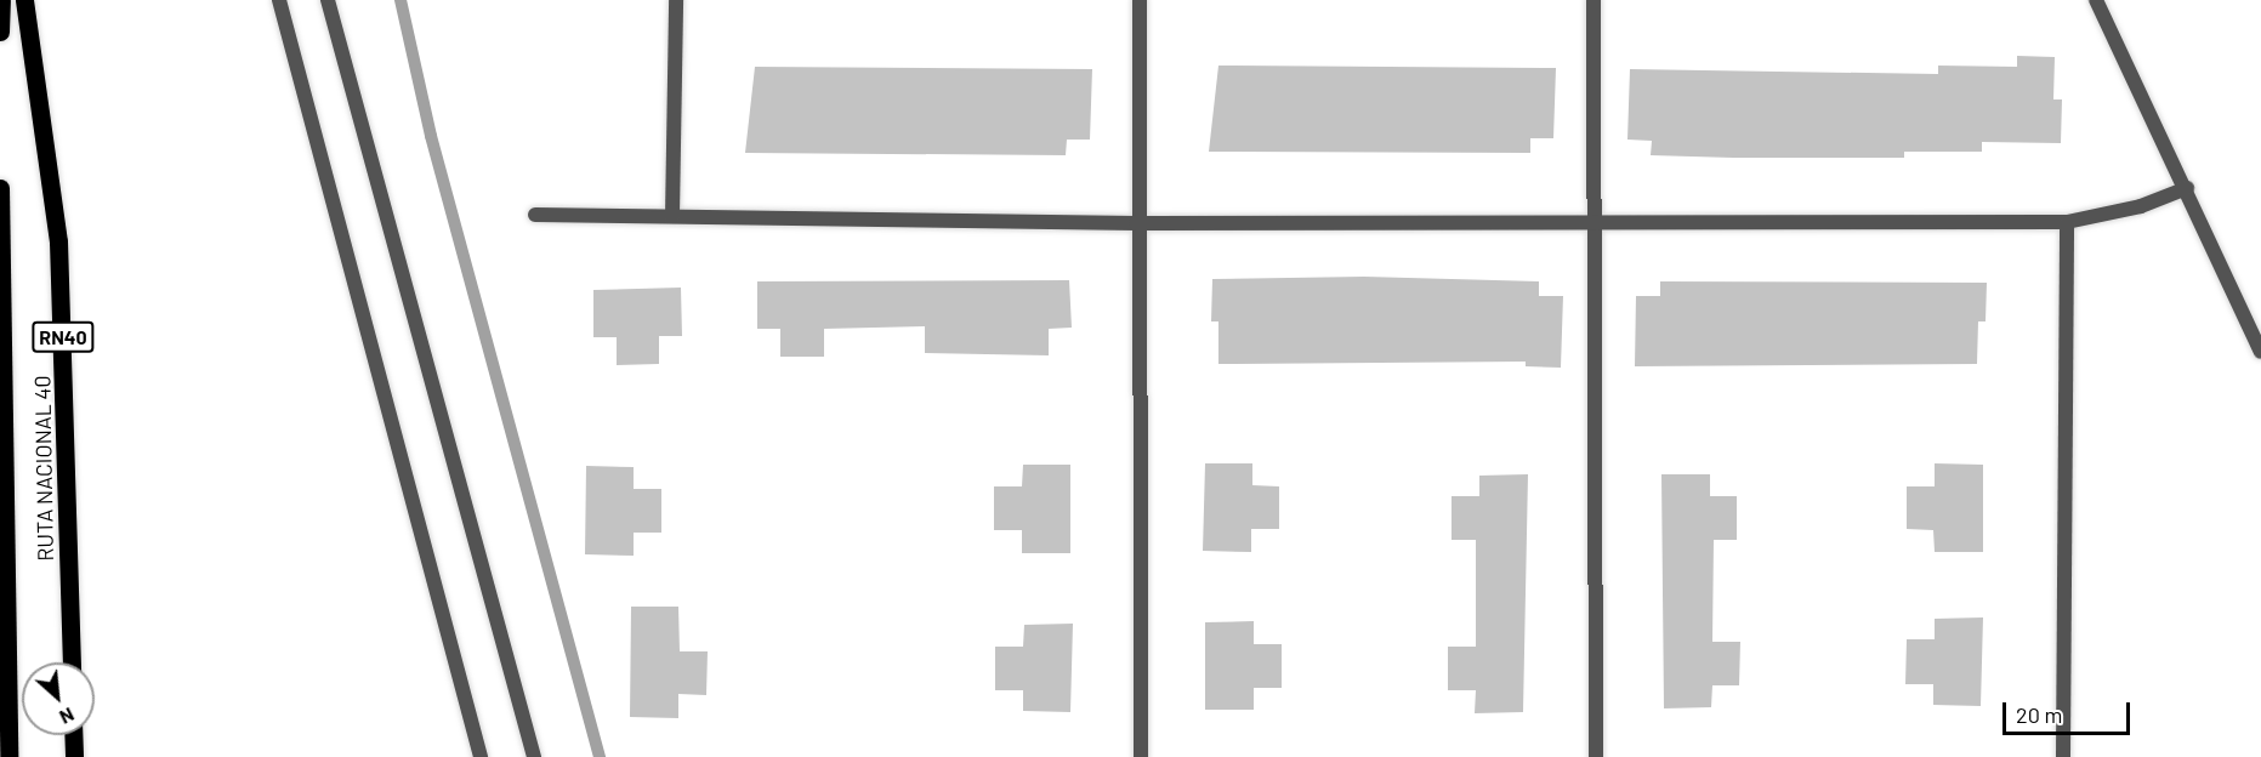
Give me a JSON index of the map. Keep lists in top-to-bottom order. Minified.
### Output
{"streets":{"main road":["RN40","RUTA NACIONAL 40"]},"scale_bar":"20 m","north":"bottom right"}
